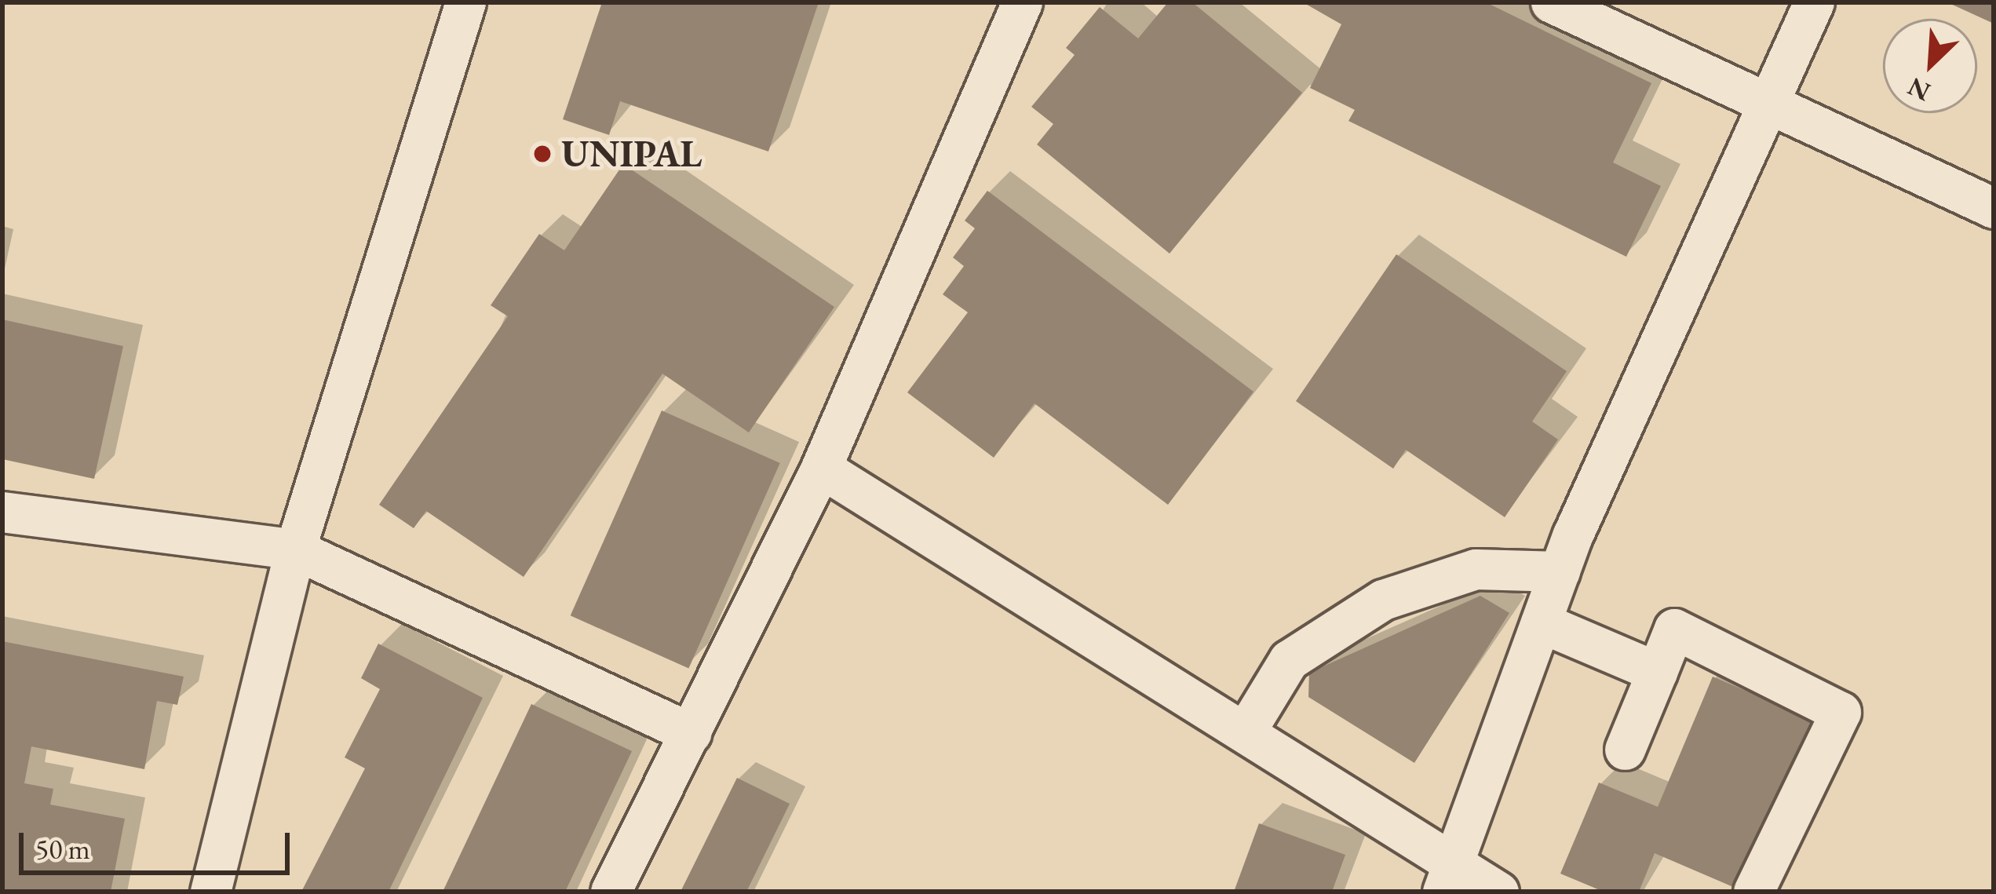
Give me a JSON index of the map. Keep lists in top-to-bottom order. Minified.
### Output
{"places":["UNIPAL"],"scale_bar":"50 m","north":"bottom left"}
